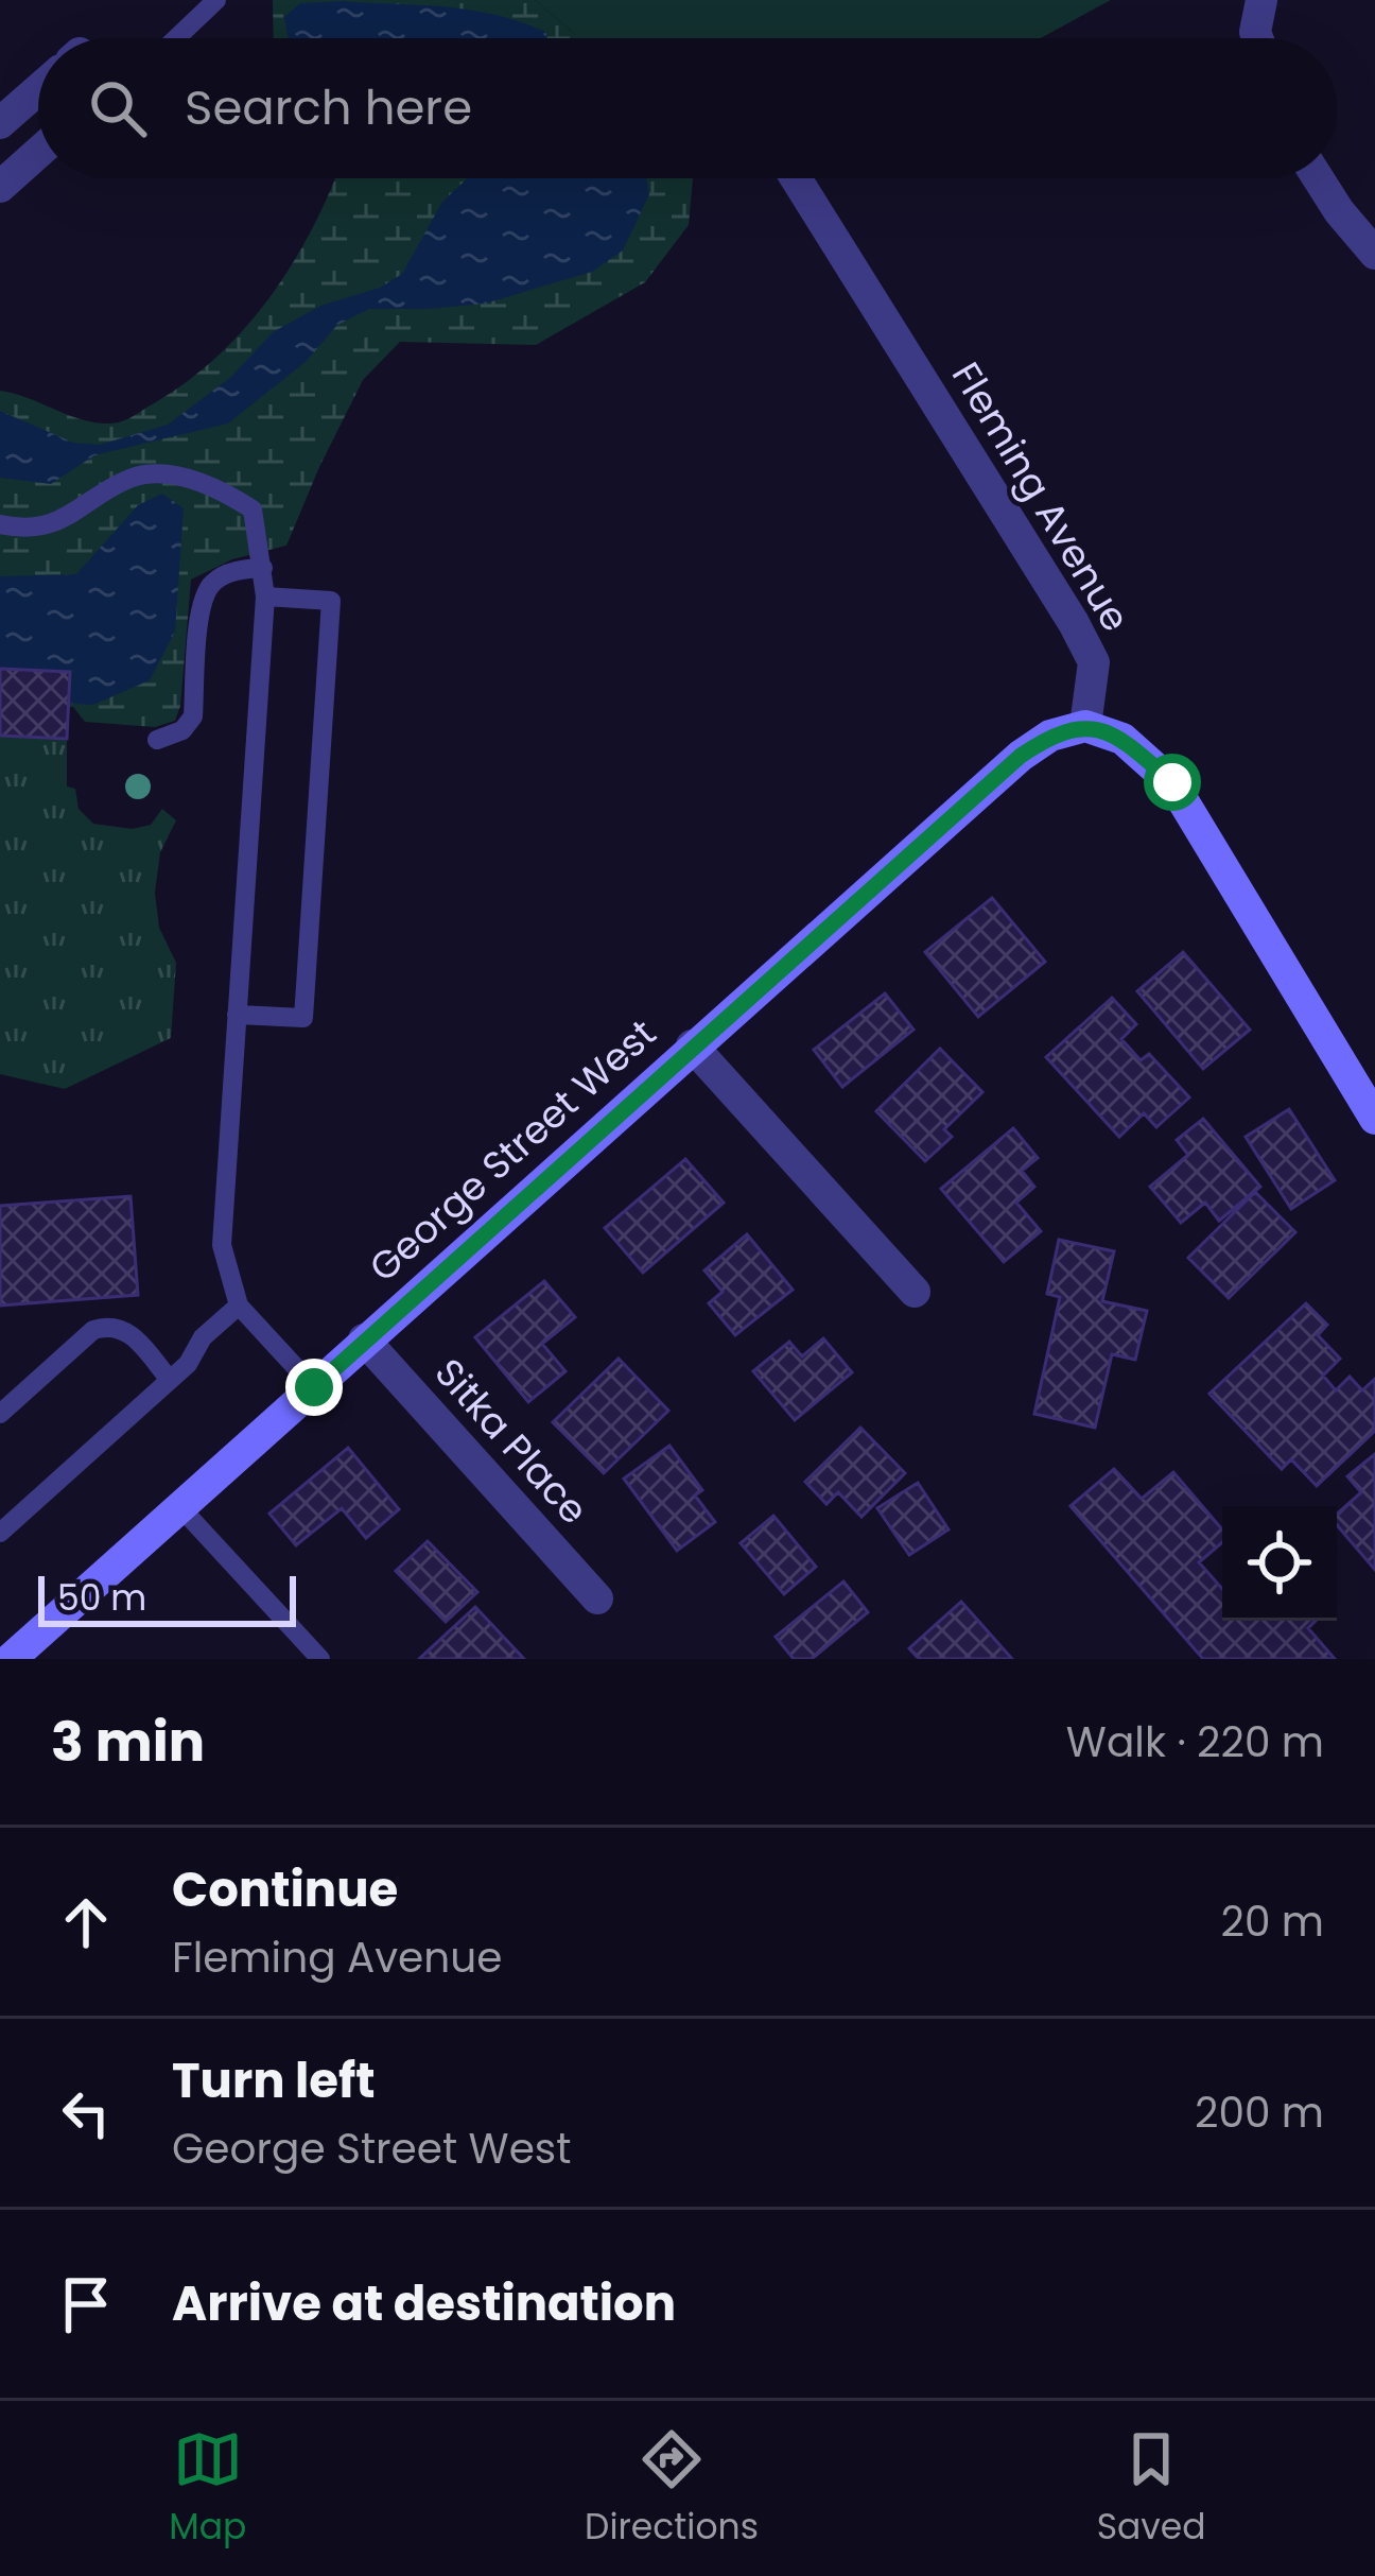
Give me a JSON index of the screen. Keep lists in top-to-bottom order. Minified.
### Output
{"streets":{"street":["Fleming Avenue","George Street West","Sitka Place"]},"crossings":[["Fleming Avenue","George Street West"],["George Street West","Sitka Place"]],"scale_bar":"50 m","page":{"search":"Search here","scale":"50 m","heading":["3 min","Walk · 220 m"],"list":[["Continue","Fleming Avenue","20 m"],["Turn left","George Street West","200 m"],"Arrive at destination"],"nav":["Map","Directions","Saved"]}}
